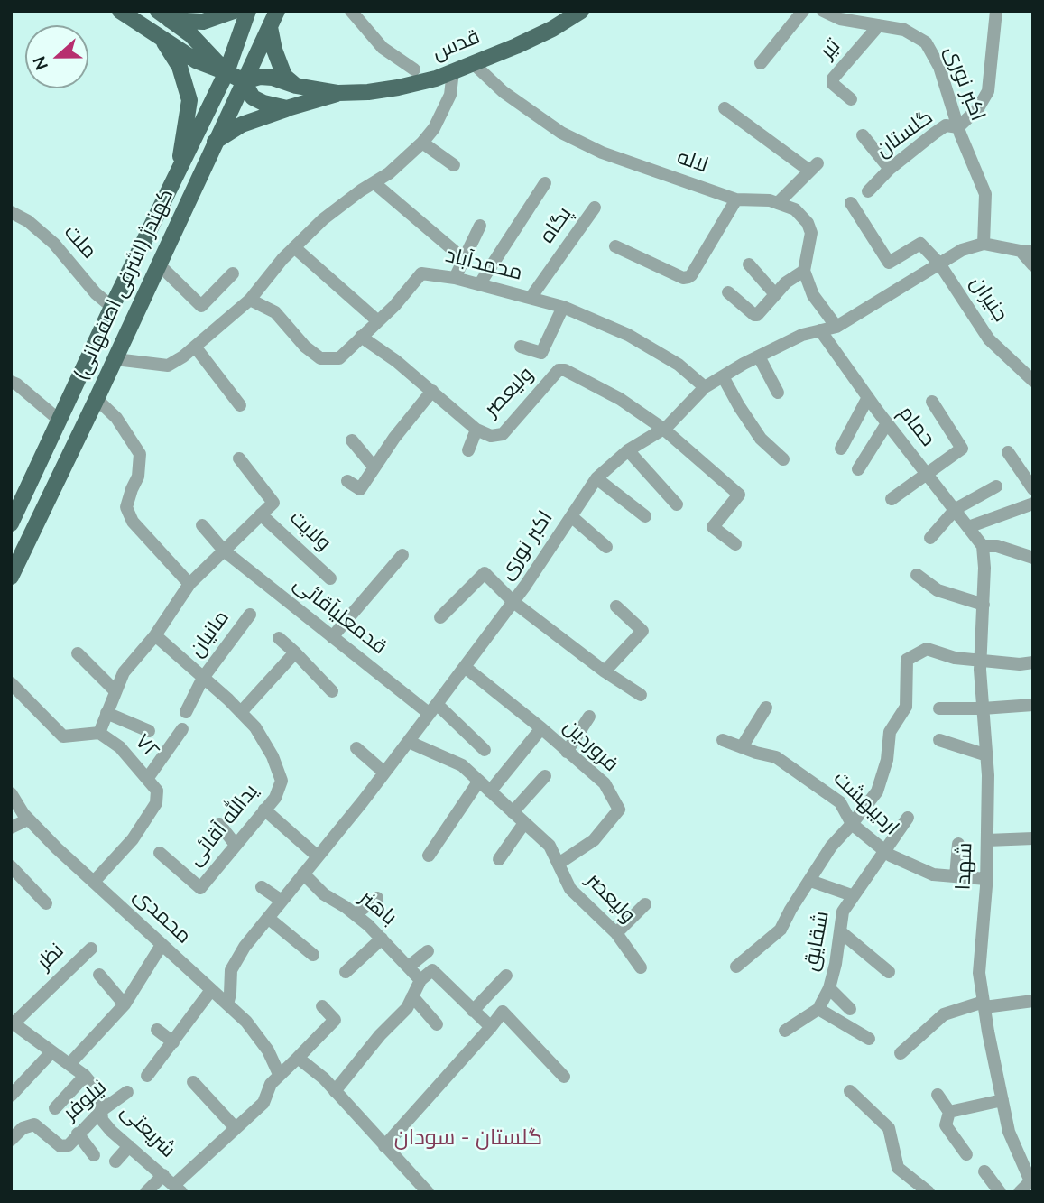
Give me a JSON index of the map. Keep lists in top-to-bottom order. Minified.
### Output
{"streets":{"main road":["قدس","کهندژ (اشرفی اصفهانی)"],"street":["تیر","اکبر نوری","گلستان","لاله","پگاه","ملت","محمدآباد","جنیران","ولیعصر","حمام","ولایت","قدمعلیآقائی","مانیان","فروردین","۷۲","اردیبهشت","یدالله آقائی","شهدا","باهنر","محمدی","شقایق","نظر","نیلوفر","شریعتی"]},"crossings":[["قدس","لاله"],["تیر","اکبر نوری"],["اکبر نوری","گلستان"],["اکبر نوری","محمدآباد"],["اکبر نوری","جنیران"],["اکبر نوری","ولیعصر"],["اکبر نوری","حمام"],["اکبر نوری","قدمعلیآقائی"],["اکبر نوری","فروردین"],["اکبر نوری","باهنر"],["اکبر نوری","محمدی"],["پگاه","محمدآباد"],["ملت","کهندژ (اشرفی اصفهانی)"],["محمدآباد","ولیعصر"],["ولیعصر","فروردین"],["حمام","شهدا"],["مانیان","یدالله آقائی"],["۷۲","محمدی"],["اردیبهشت","شهدا"],["اردیبهشت","شقایق"],["نظر","شریعتی"],["نیلوفر","شریعتی"]],"districts":["گلستان - سودان"],"north":"left"}
